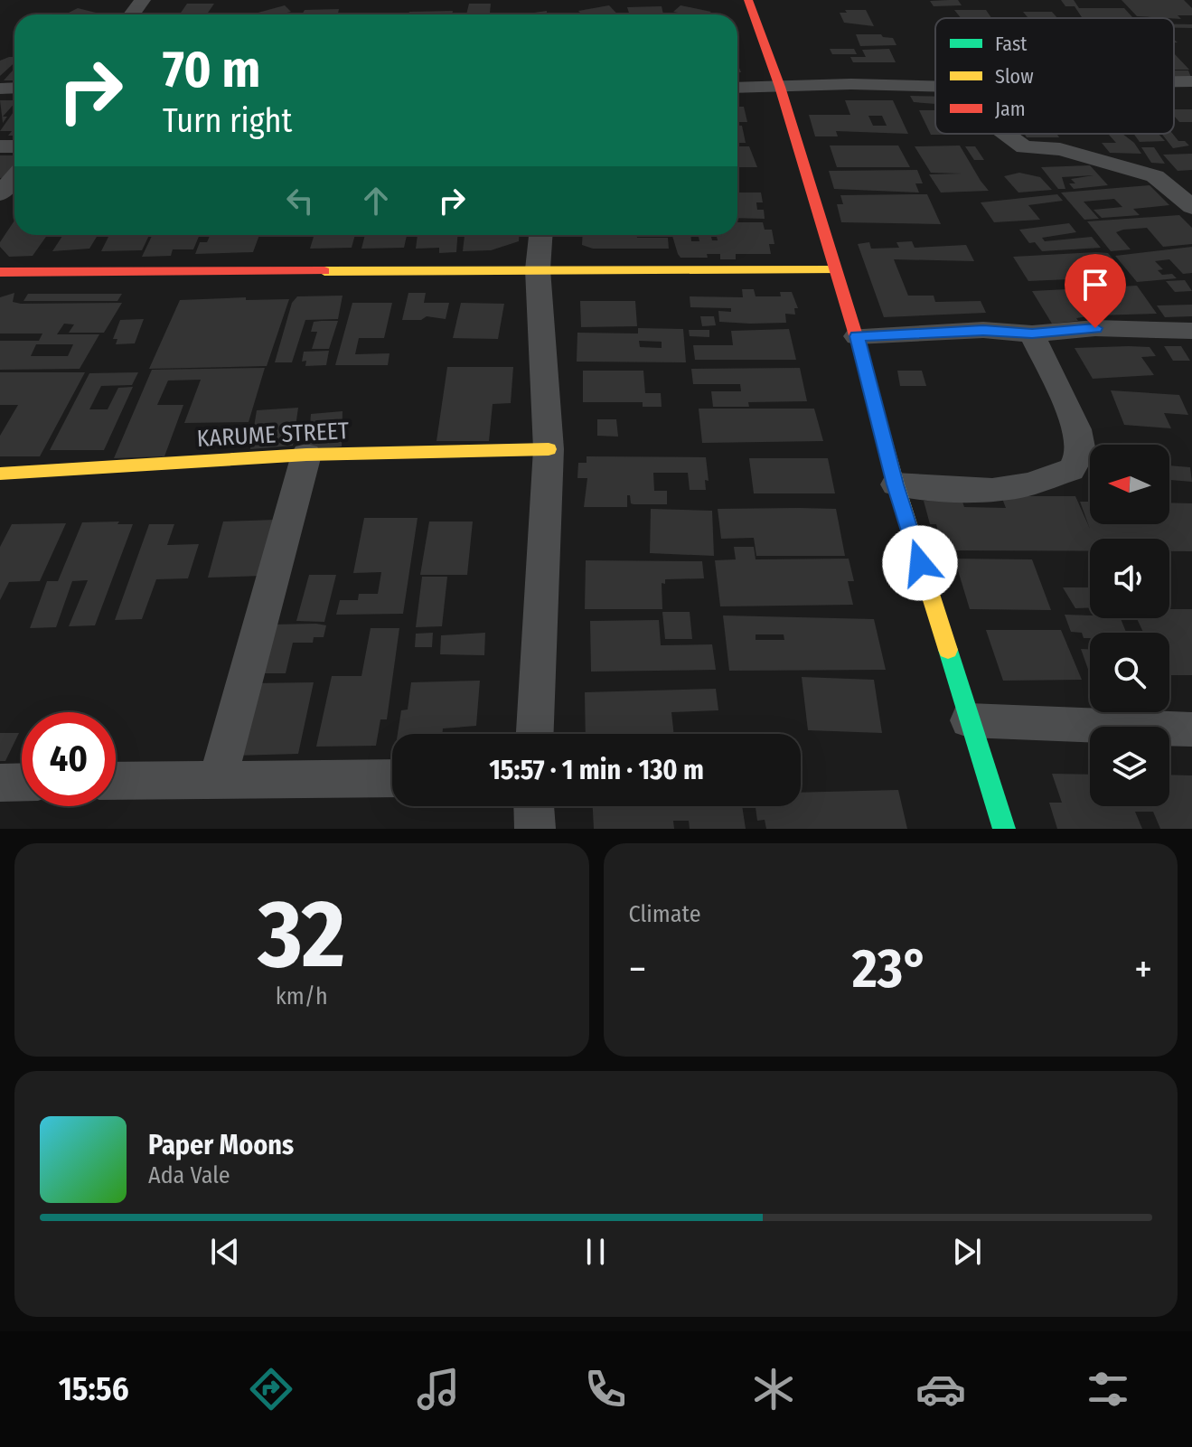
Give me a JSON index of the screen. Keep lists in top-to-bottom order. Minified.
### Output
{"streets":{"street":["KARUME STREET"]},"legend":["Fast","Slow","Jam"],"north":"left","page":{"turn":["70 m","Turn right"],"limit":"40","trip":"15:57 · 1 min · 130 m","tile":[["32","km/h"],"Climate"],"heat":["−","23°","+"],"song":["Paper Moons","Ada Vale"],"tabs":"15:56"}}
